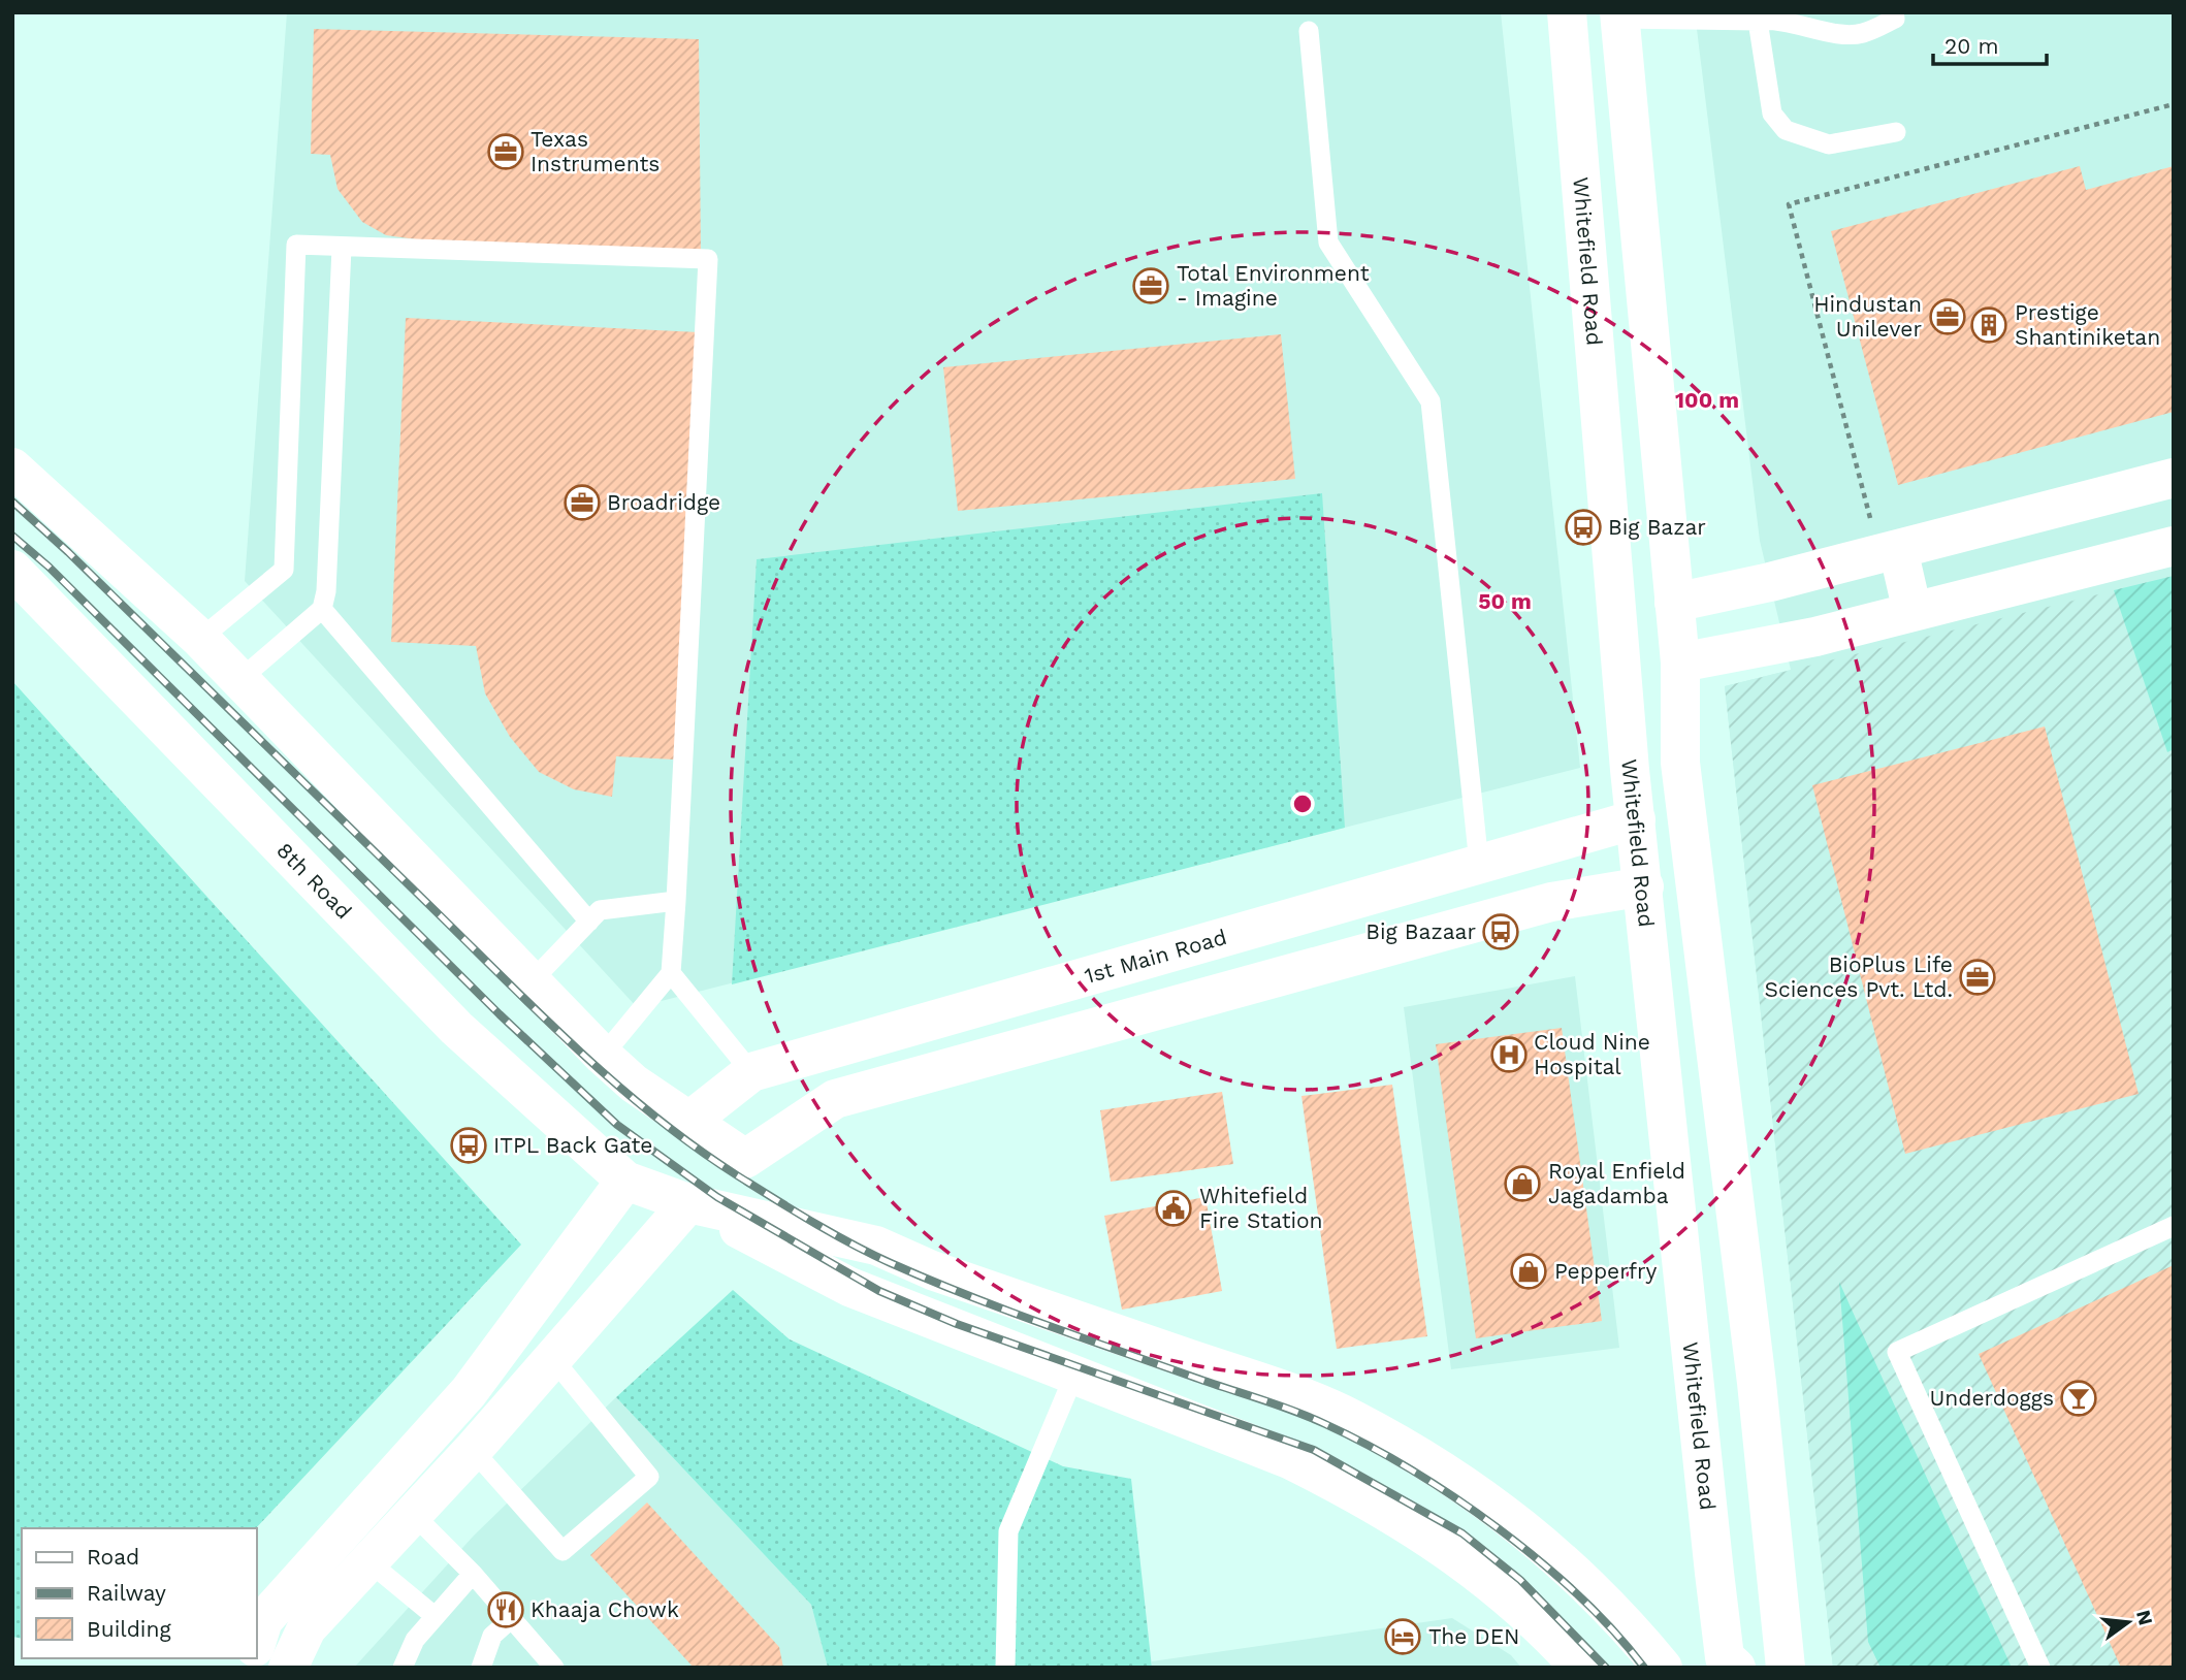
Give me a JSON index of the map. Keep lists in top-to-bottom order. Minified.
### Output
{"streets":{"main road":["Whitefield Road","8th Road","1st Main Road"]},"crossings":[["Whitefield Road","1st Main Road"]],"places":{"office":["Texas Instruments","Total Environment - Imagine","Hindustan Unilever","Broadridge","BioPlus Life Sciences Pvt. Ltd."],"building":["Prestige Shantiniketan"],"bus stop":["Big Bazar","Big Bazaar","ITPL Back Gate"],"hospital":["Cloud Nine Hospital"],"shop":["Royal Enfield Jagadamba","Pepperfry"],"public building":["Whitefield Fire Station"],"bar":["Underdoggs"],"restaurant":["Khaaja Chowk"],"hotel":["The DEN"]},"legend":["Road","Railway","Building"],"scale_bar":"20 m","north":"right","rings":["100 m","50 m"]}
